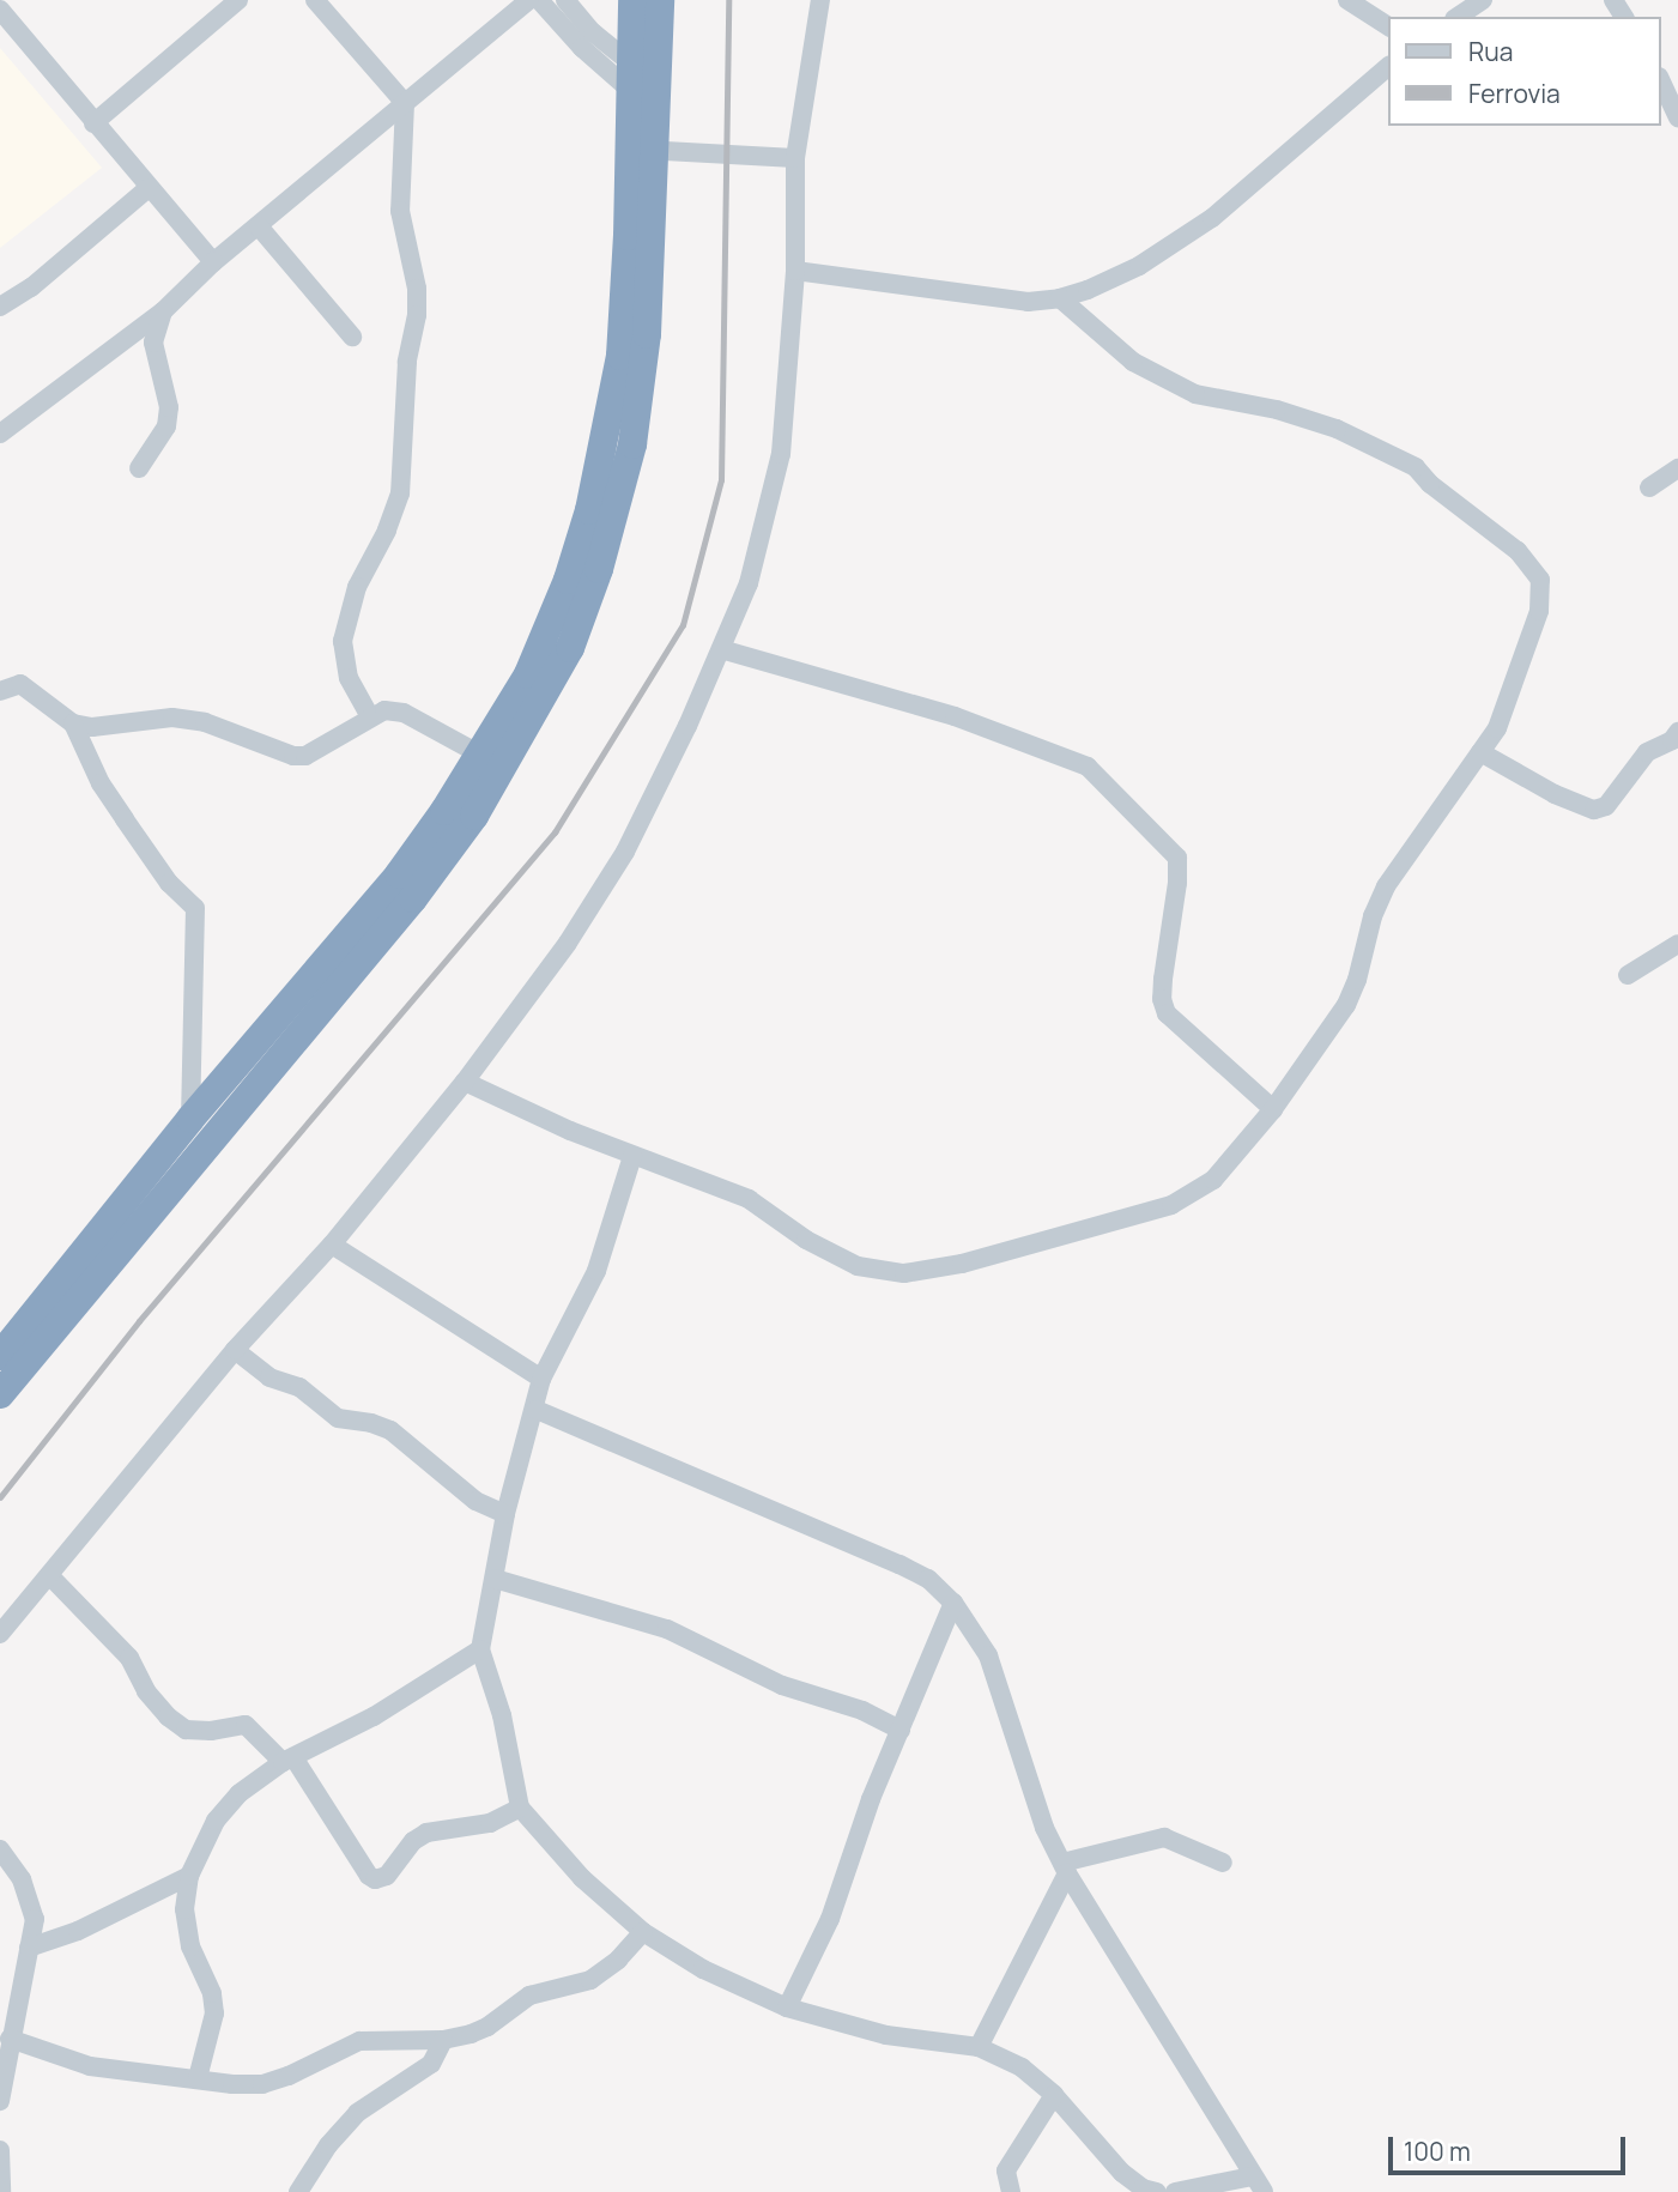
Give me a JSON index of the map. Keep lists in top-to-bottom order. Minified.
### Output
{"legend":["Rua","Ferrovia"],"scale_bar":"100 m"}
